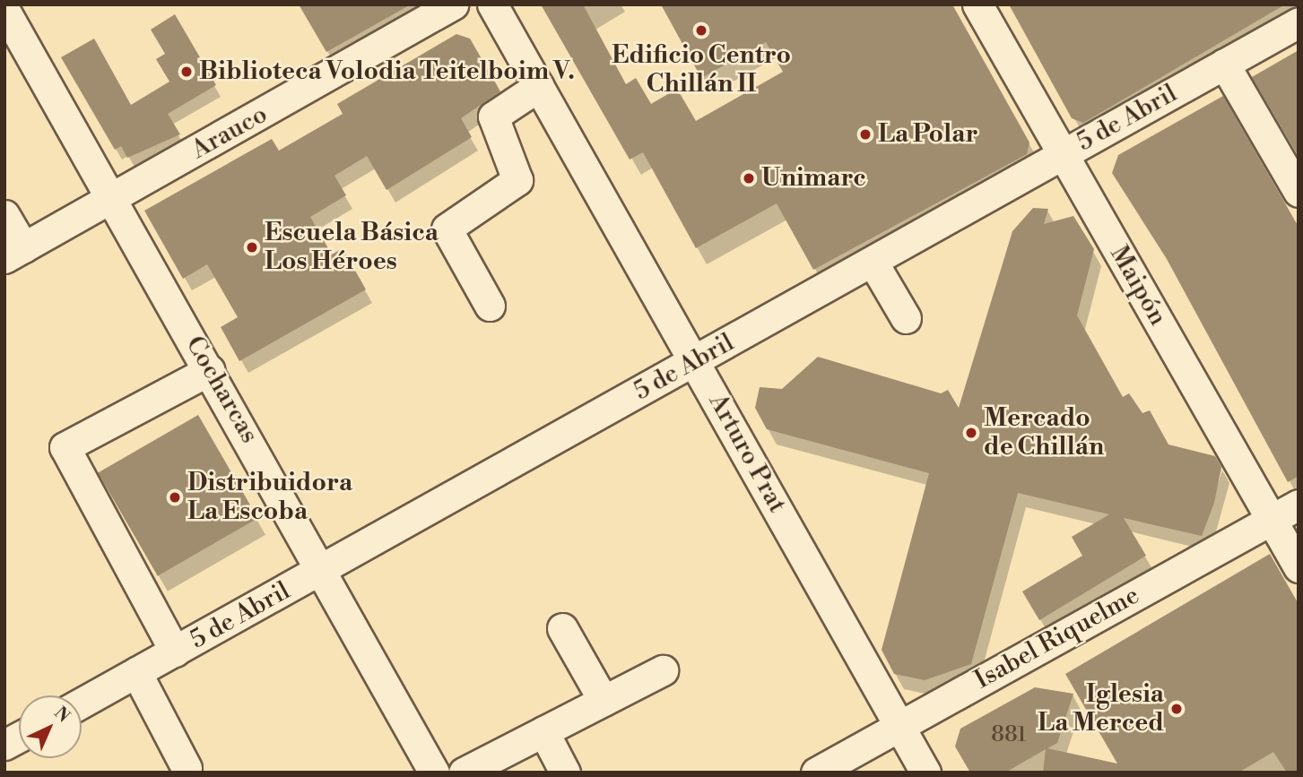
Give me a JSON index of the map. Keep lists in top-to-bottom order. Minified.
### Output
{"streets":{"street":["5 de Abril","Arauco","Maipón","Cocharcas","Arturo Prat","Isabel Riquelme"]},"crossings":[["5 de Abril","Maipón"],["5 de Abril","Cocharcas"],["5 de Abril","Arturo Prat"],["Arauco","Cocharcas"],["Maipón","Isabel Riquelme"],["Arturo Prat","Isabel Riquelme"]],"places":["Edificio Centro Chillán II","Biblioteca Volodia Teitelboim V.","La Polar","Unimarc","Escuela Básica Los Héroes","Mercado de Chillán","Distribuidora La Escoba","Iglesia La Merced"],"house_numbers":["881"],"north":"top right"}
